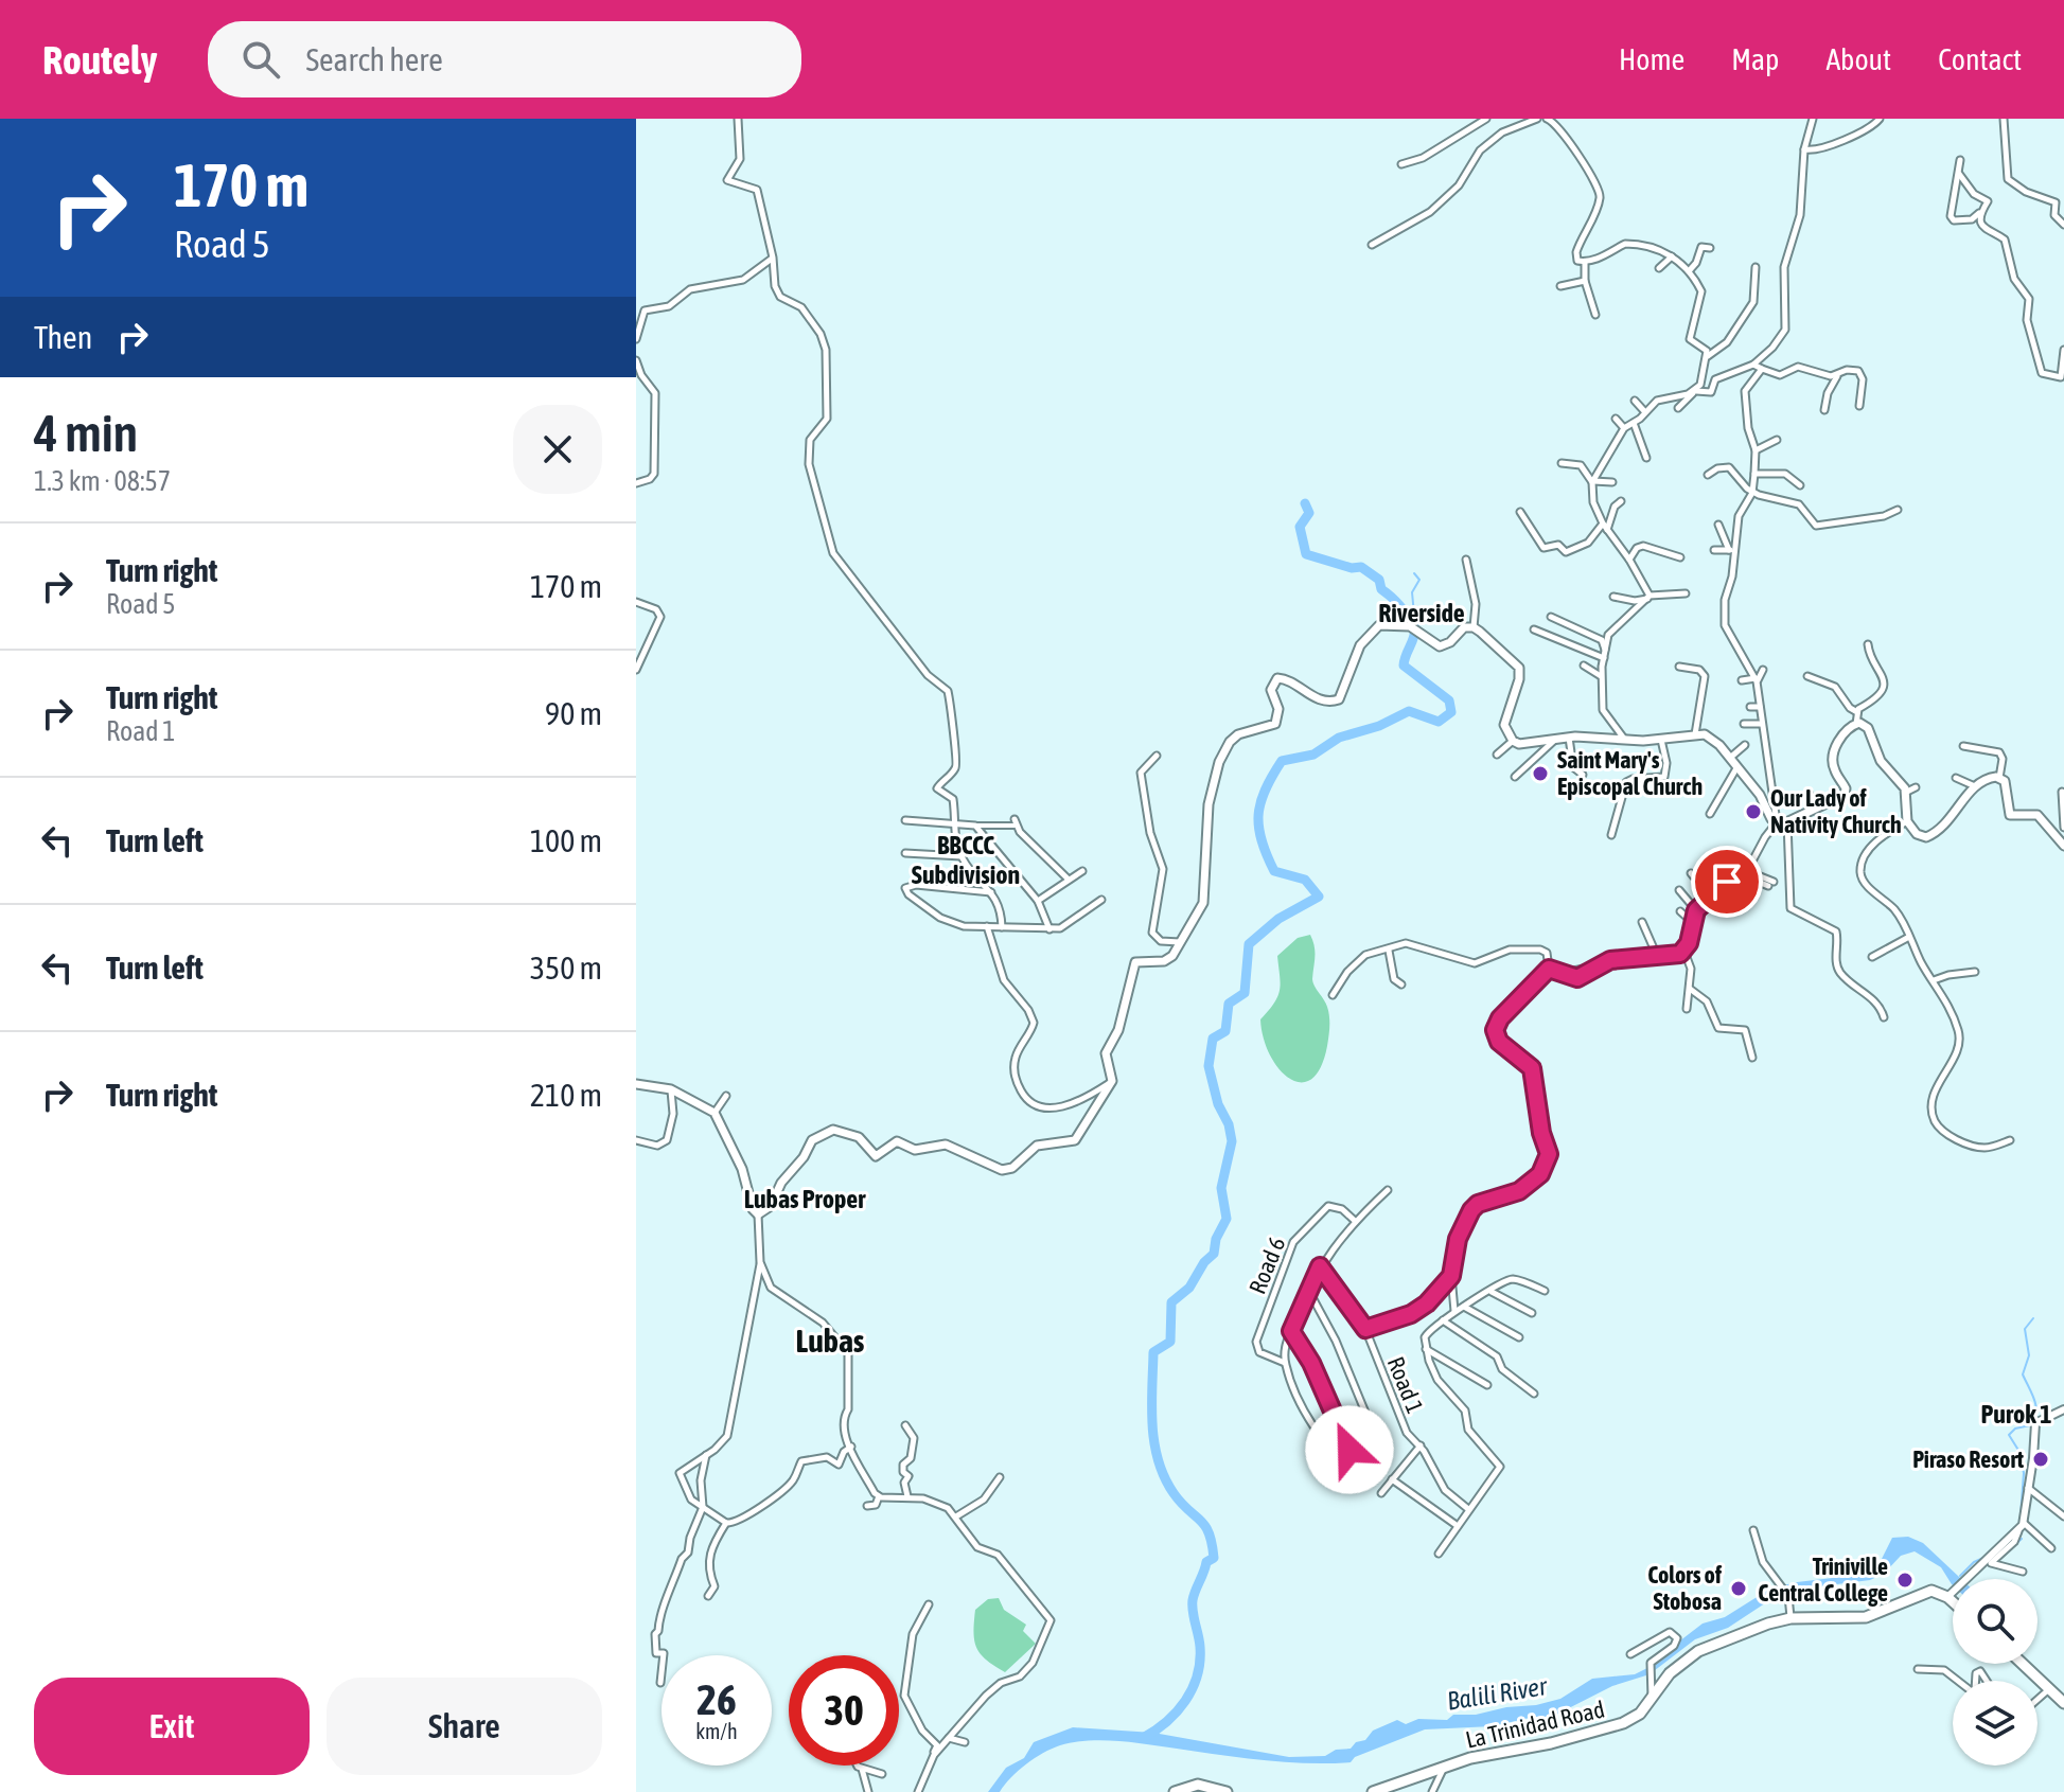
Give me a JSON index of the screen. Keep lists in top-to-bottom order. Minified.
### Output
{"streets":{"highway":["La Trinidad Road"],"street":["Road 6","Road 1"]},"districts":["Riverside","BBCCC Subdivision","Lubas Proper","Lubas","Purok 1"],"water":["Balili River"],"places":["Saint Mary's Episcopal Church","Our Lady of Nativity Church","Piraso Resort","Triniville Central College","Colors of Stobosa"],"page":{"header":"Routely","search":"Search here","nav":["Home","Map","About","Contact"],"turn":["170 m","Road 5"],"then":"Then","heading":["4 min","1.3 km · 08:57"],"list":[{"name":"Turn right","note":"Road 5","value":"170 m"},{"name":"Turn right","note":"Road 1","value":"90 m"},{"name":"Turn left","value":"100 m"},{"name":"Turn left","value":"350 m"},{"name":"Turn right","value":"210 m"}],"speed":"26 km/h","limit":"30","buttons":["Exit","Share"]}}
